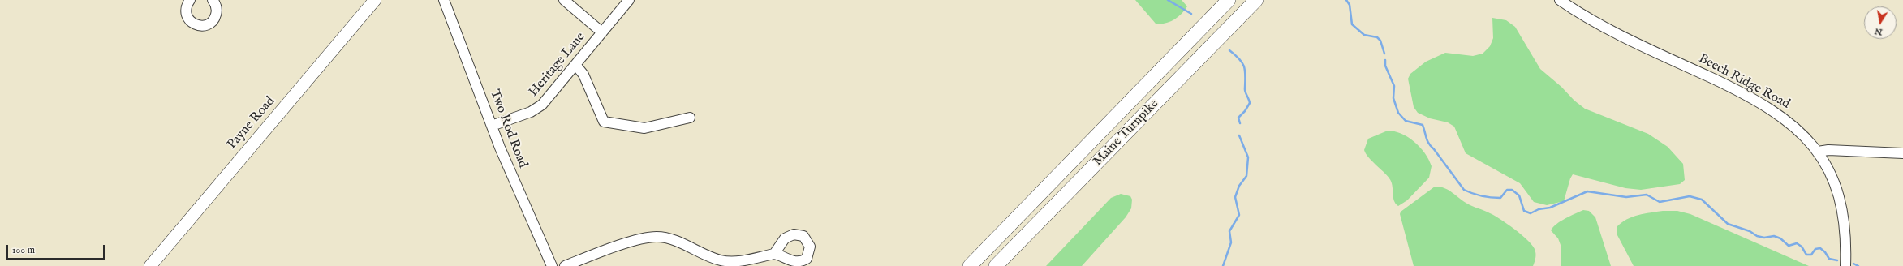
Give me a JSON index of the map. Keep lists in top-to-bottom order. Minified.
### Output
{"streets":{"highway":["Maine Turnpike"],"main road":["Payne Road"],"street":["Heritage Lane","Beech Ridge Road","Two Rod Road"]},"crossings":[["Heritage Lane","Two Rod Road"]],"scale_bar":"100 m","north":"bottom"}
